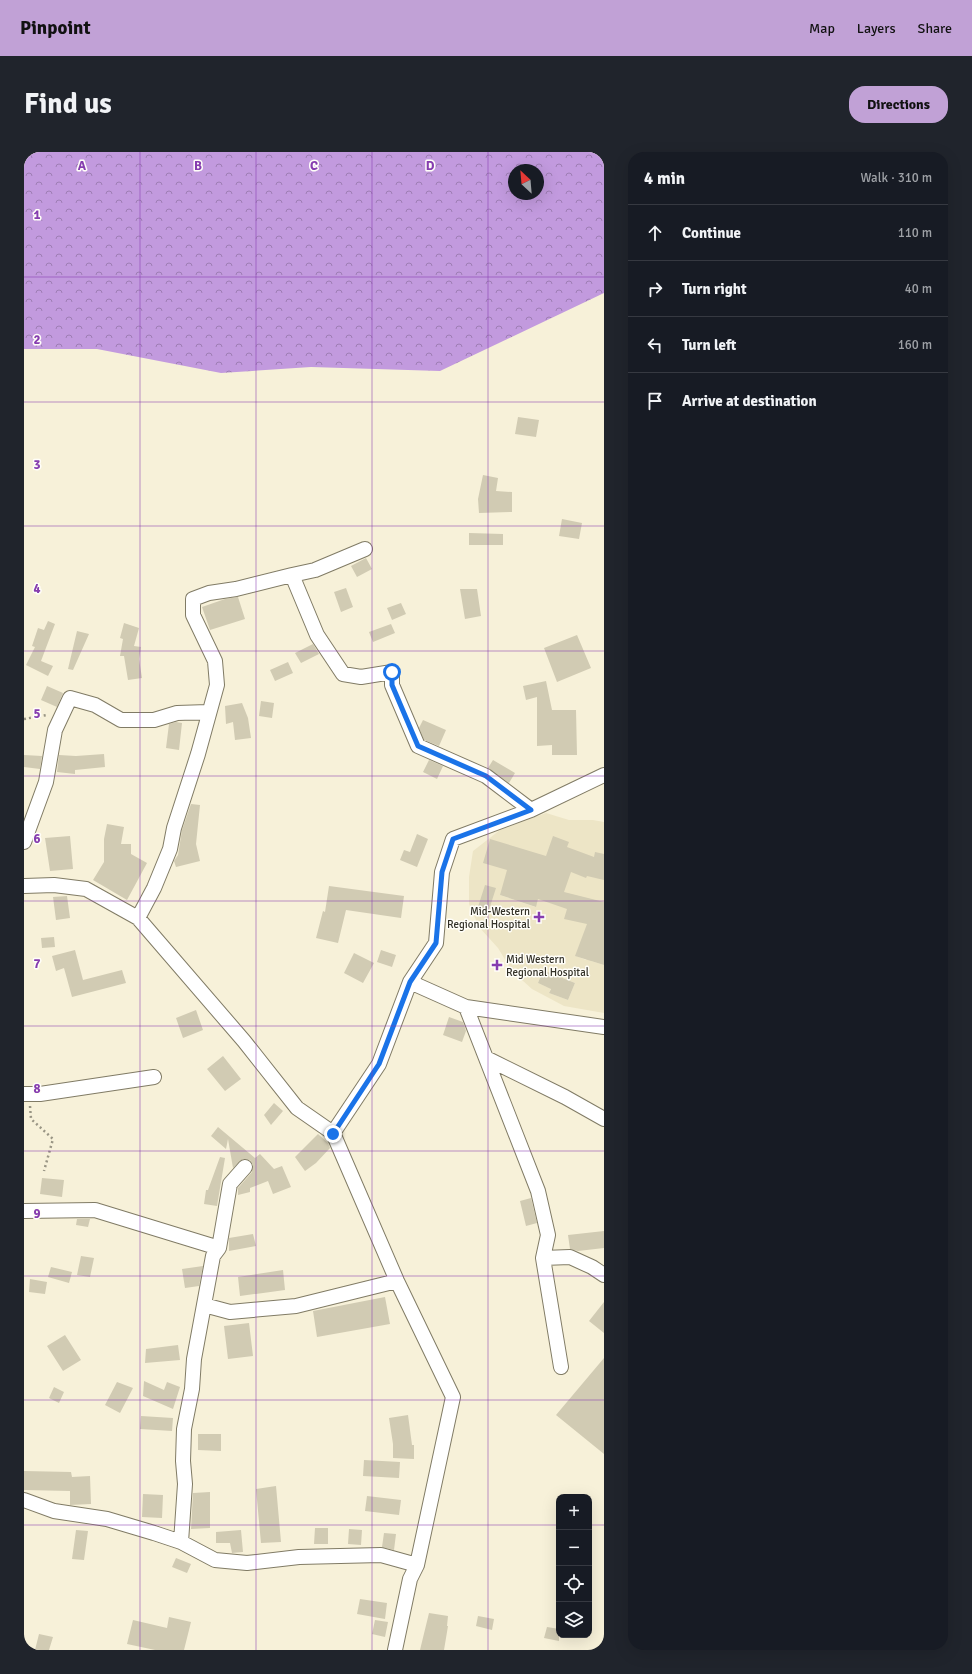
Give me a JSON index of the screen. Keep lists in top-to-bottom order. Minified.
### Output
{"places":{"health":["Mid-Western Regional Hospital","Mid Western Regional Hospital"]},"north":"top left","page":{"header":"Pinpoint","nav":["Map","Layers","Share"],"buttons":"Directions","title":"Find us","heading":["4 min","Walk · 310 m"],"list":[["Continue","110 m"],["Turn right","40 m"],["Turn left","160 m"],"Arrive at destination"],"map_buttons":["+","−"]},"grid":{"columns":["A","B","C","D"],"rows":["1","2","3","4","5","6","7","8","9"]}}
